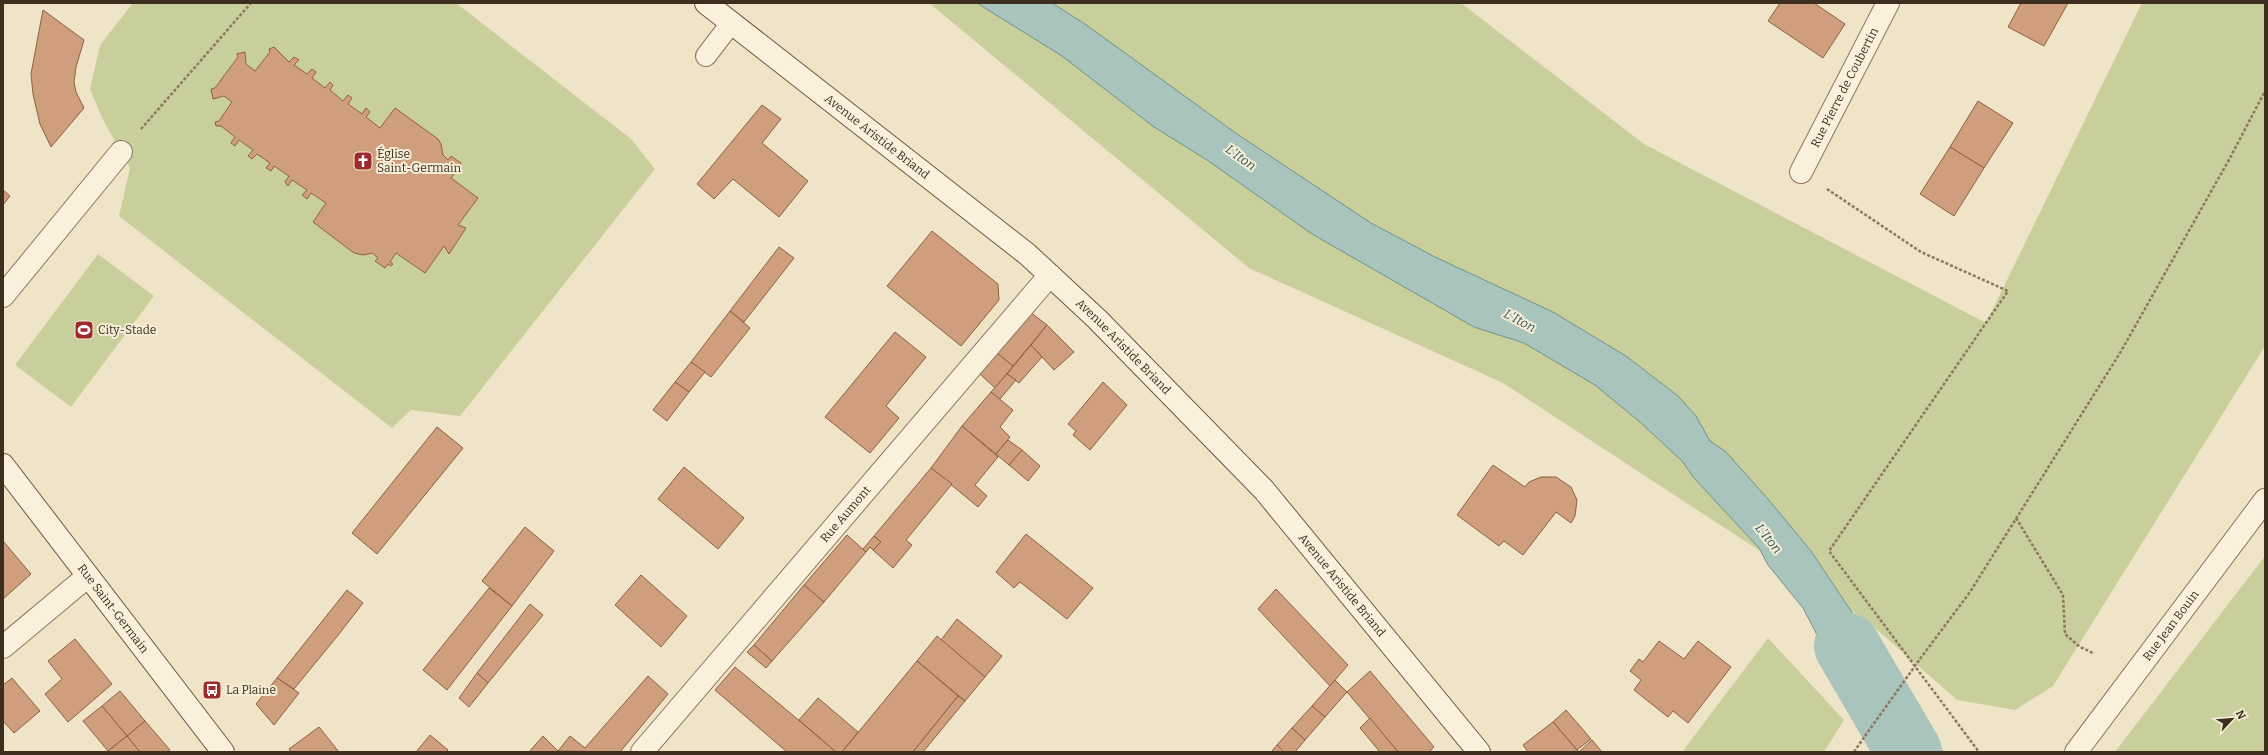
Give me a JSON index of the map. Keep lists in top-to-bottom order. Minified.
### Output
{"streets":{"street":["Rue Pierre de Coubertin","Avenue Aristide Briand","Rue Aumont","Rue Saint-Germain","Rue Jean Bouin"]},"crossings":[["Avenue Aristide Briand","Rue Aumont"]],"water":["L'Iton"],"places":{"church":["Église Saint-Germain"],"sports":["City-Stade"],"bus stop":["La Plaine"]},"north":"top right"}
